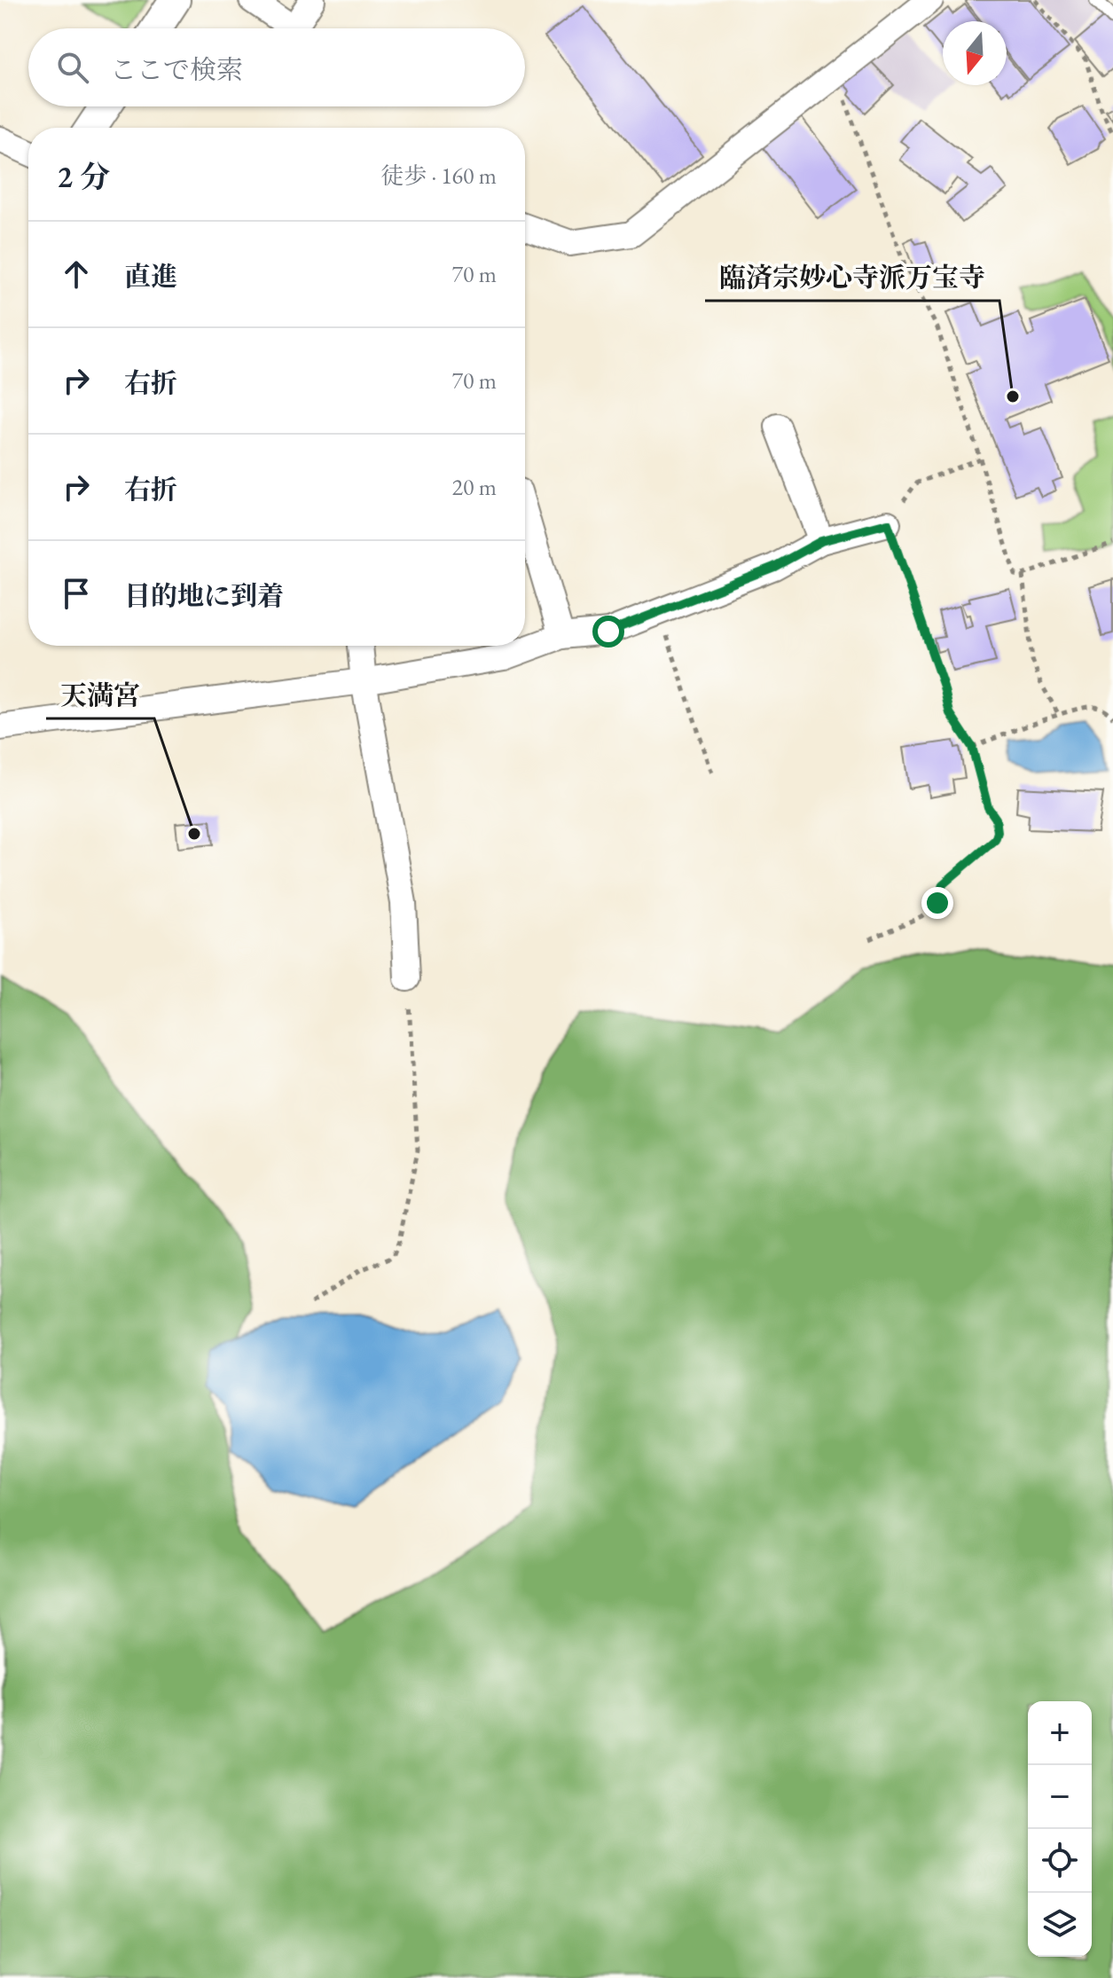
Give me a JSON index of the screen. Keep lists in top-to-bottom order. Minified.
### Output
{"places":["臨済宗妙心寺派万宝寺","天満宮"],"north":"bottom","page":{"search":"ここで検索","heading":["2 分","徒歩 · 160 m"],"list":[["直進","70 m"],["右折","70 m"],["右折","20 m"],"目的地に到着"],"map_buttons":["+","−"]}}
